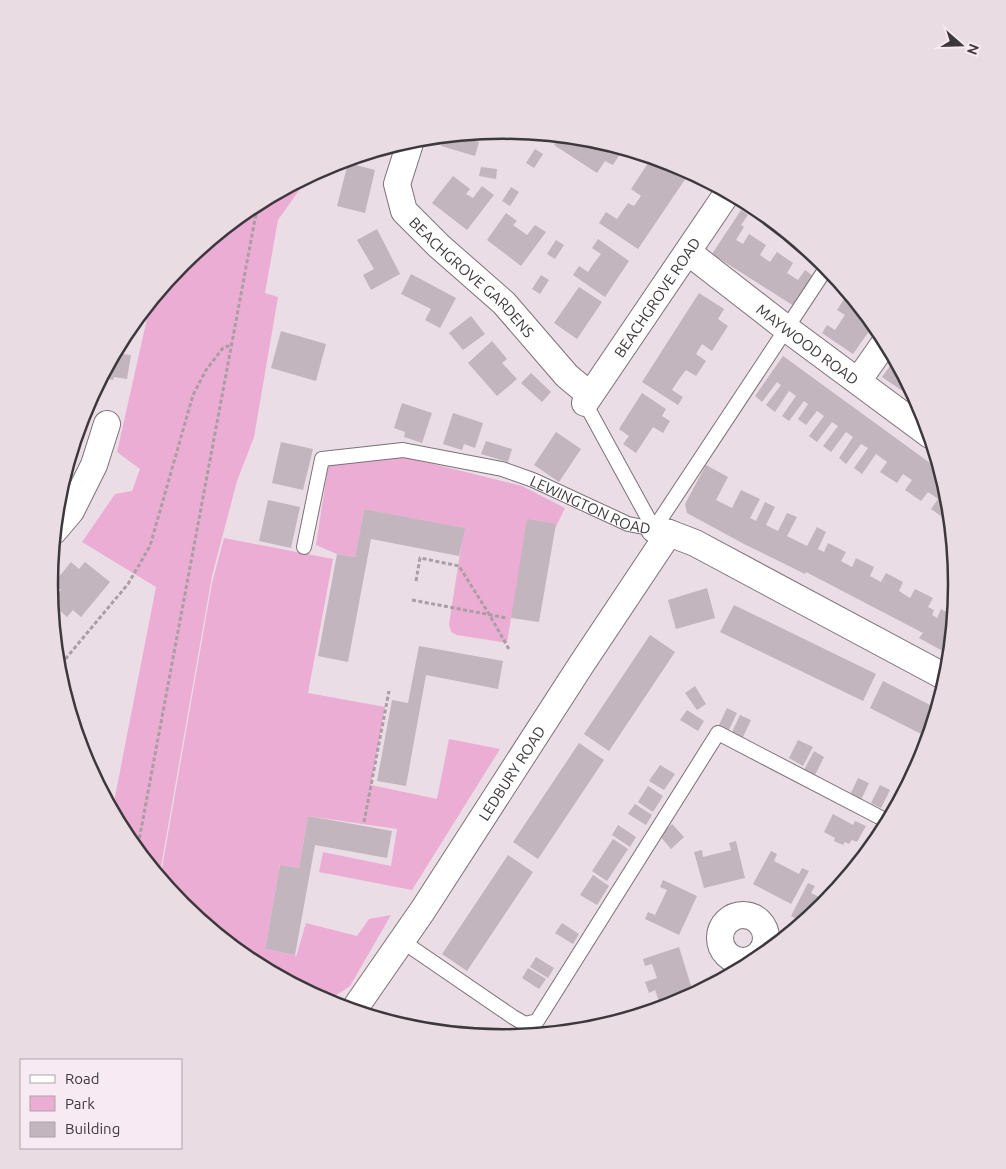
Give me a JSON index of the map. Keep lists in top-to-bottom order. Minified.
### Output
{"streets":{"street":["BEACHGROVE GARDENS","BEACHGROVE ROAD","MAYWOOD ROAD","LEWINGTON ROAD","LEDBURY ROAD"]},"crossings":[["BEACHGROVE GARDENS","BEACHGROVE ROAD"],["BEACHGROVE ROAD","MAYWOOD ROAD"],["LEWINGTON ROAD","LEDBURY ROAD"]],"legend":["Road","Park","Building"],"north":"right"}
